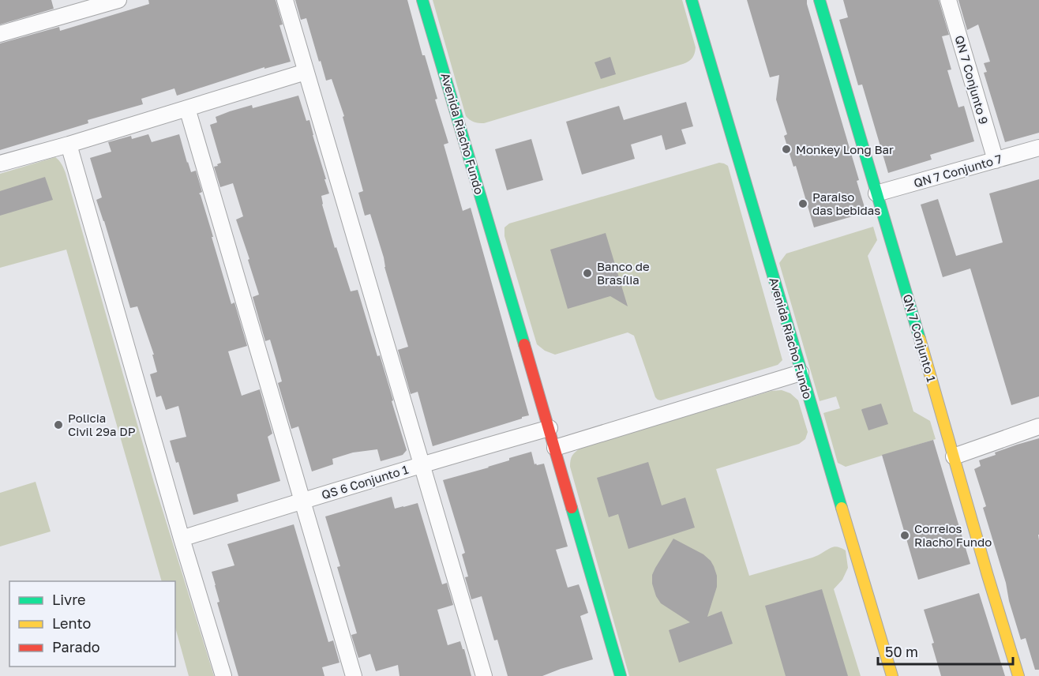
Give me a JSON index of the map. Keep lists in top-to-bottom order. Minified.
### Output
{"streets":{"street":["QN 7 Conjunto 9","Avenida Riacho Fundo","QN 7 Conjunto 7","QN 7 Conjunto 1","QS 6 Conjunto 1"]},"crossings":[["QN 7 Conjunto 9","QN 7 Conjunto 7"],["Avenida Riacho Fundo","QS 6 Conjunto 1"],["QN 7 Conjunto 7","QN 7 Conjunto 1"]],"places":["Monkey Long Bar","Paraiso das bebidas","Banco de Brasília","Policia Civil 29a DP","Correios Riacho Fundo"],"legend":["Livre","Lento","Parado"],"scale_bar":"50 m"}
